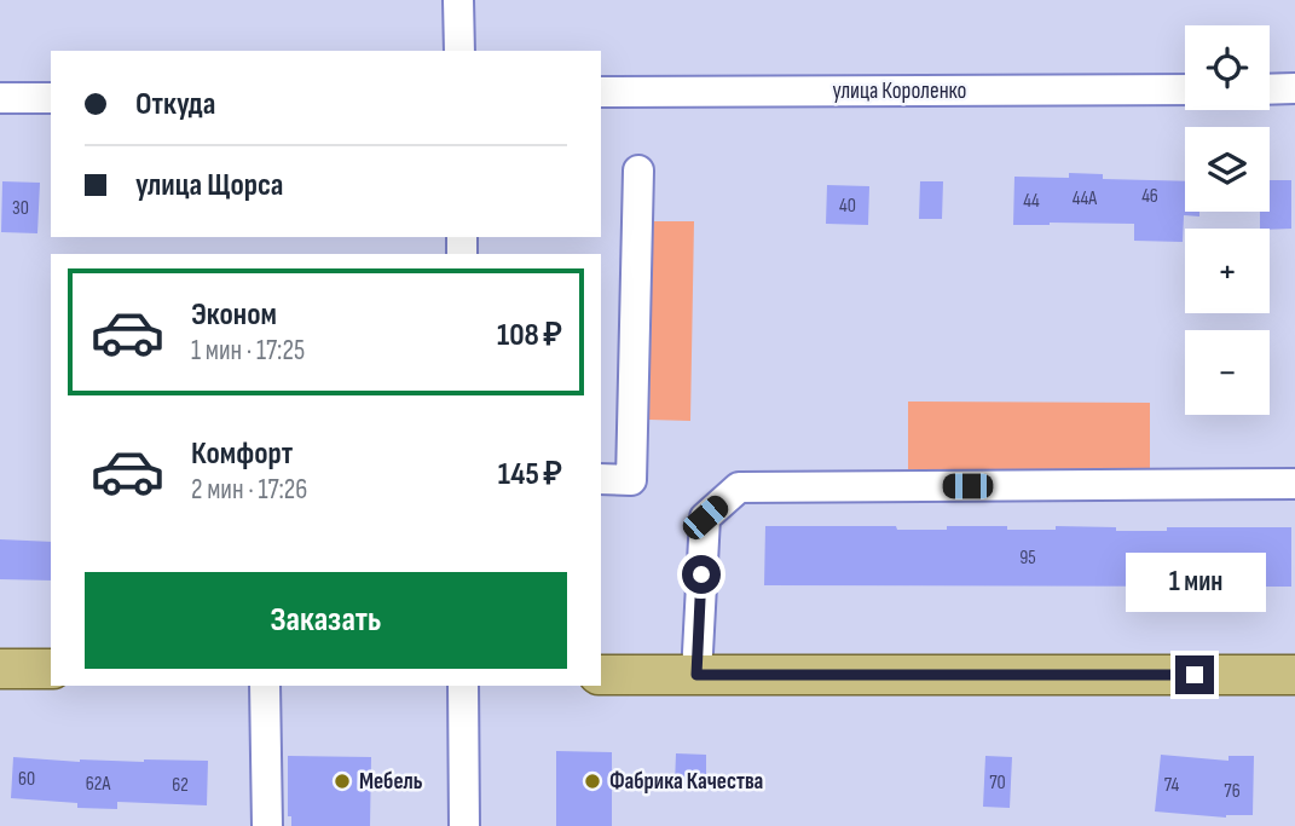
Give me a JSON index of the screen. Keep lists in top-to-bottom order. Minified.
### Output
{"streets":{"street":["улица Короленко"]},"places":["Мебель","Фабрика Качества"],"house_numbers":["46","44А","44","40","30","95","60","70","62А","62","74","76"],"page":{"map_buttons":["+","−"],"banner":["Откуда","улица Щорса"],"list":[{"name":"Эконом","note":"1 мин · 17:25","value":"108 ₽"},{"name":"Комфорт","note":"2 мин · 17:26","value":"145 ₽"}],"bubble":"1 мин","buttons":"Заказать"}}
